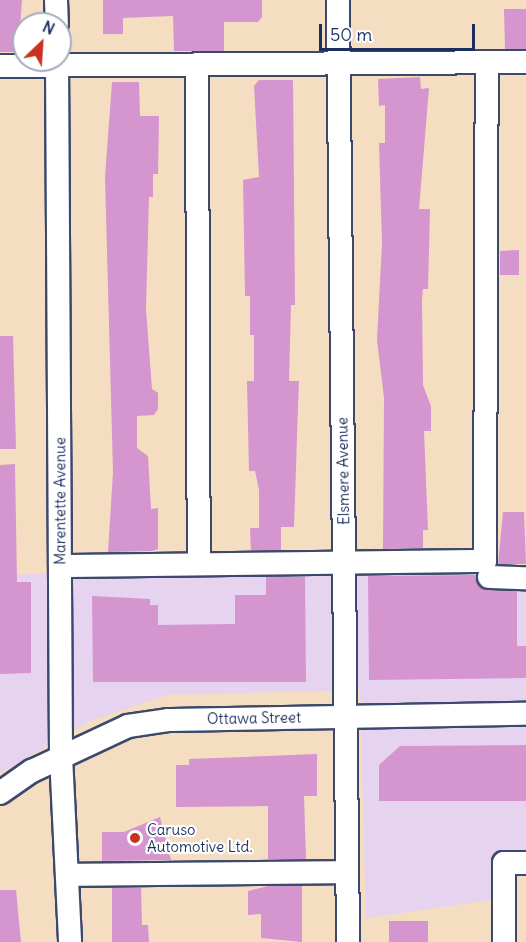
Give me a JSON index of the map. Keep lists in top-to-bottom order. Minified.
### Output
{"streets":{"street":["Elsmere Avenue","Marentette Avenue","Ottawa Street"]},"crossings":[["Elsmere Avenue","Ottawa Street"],["Marentette Avenue","Ottawa Street"]],"places":["Caruso Automotive Ltd."],"scale_bar":"50 m","north":"top right"}
